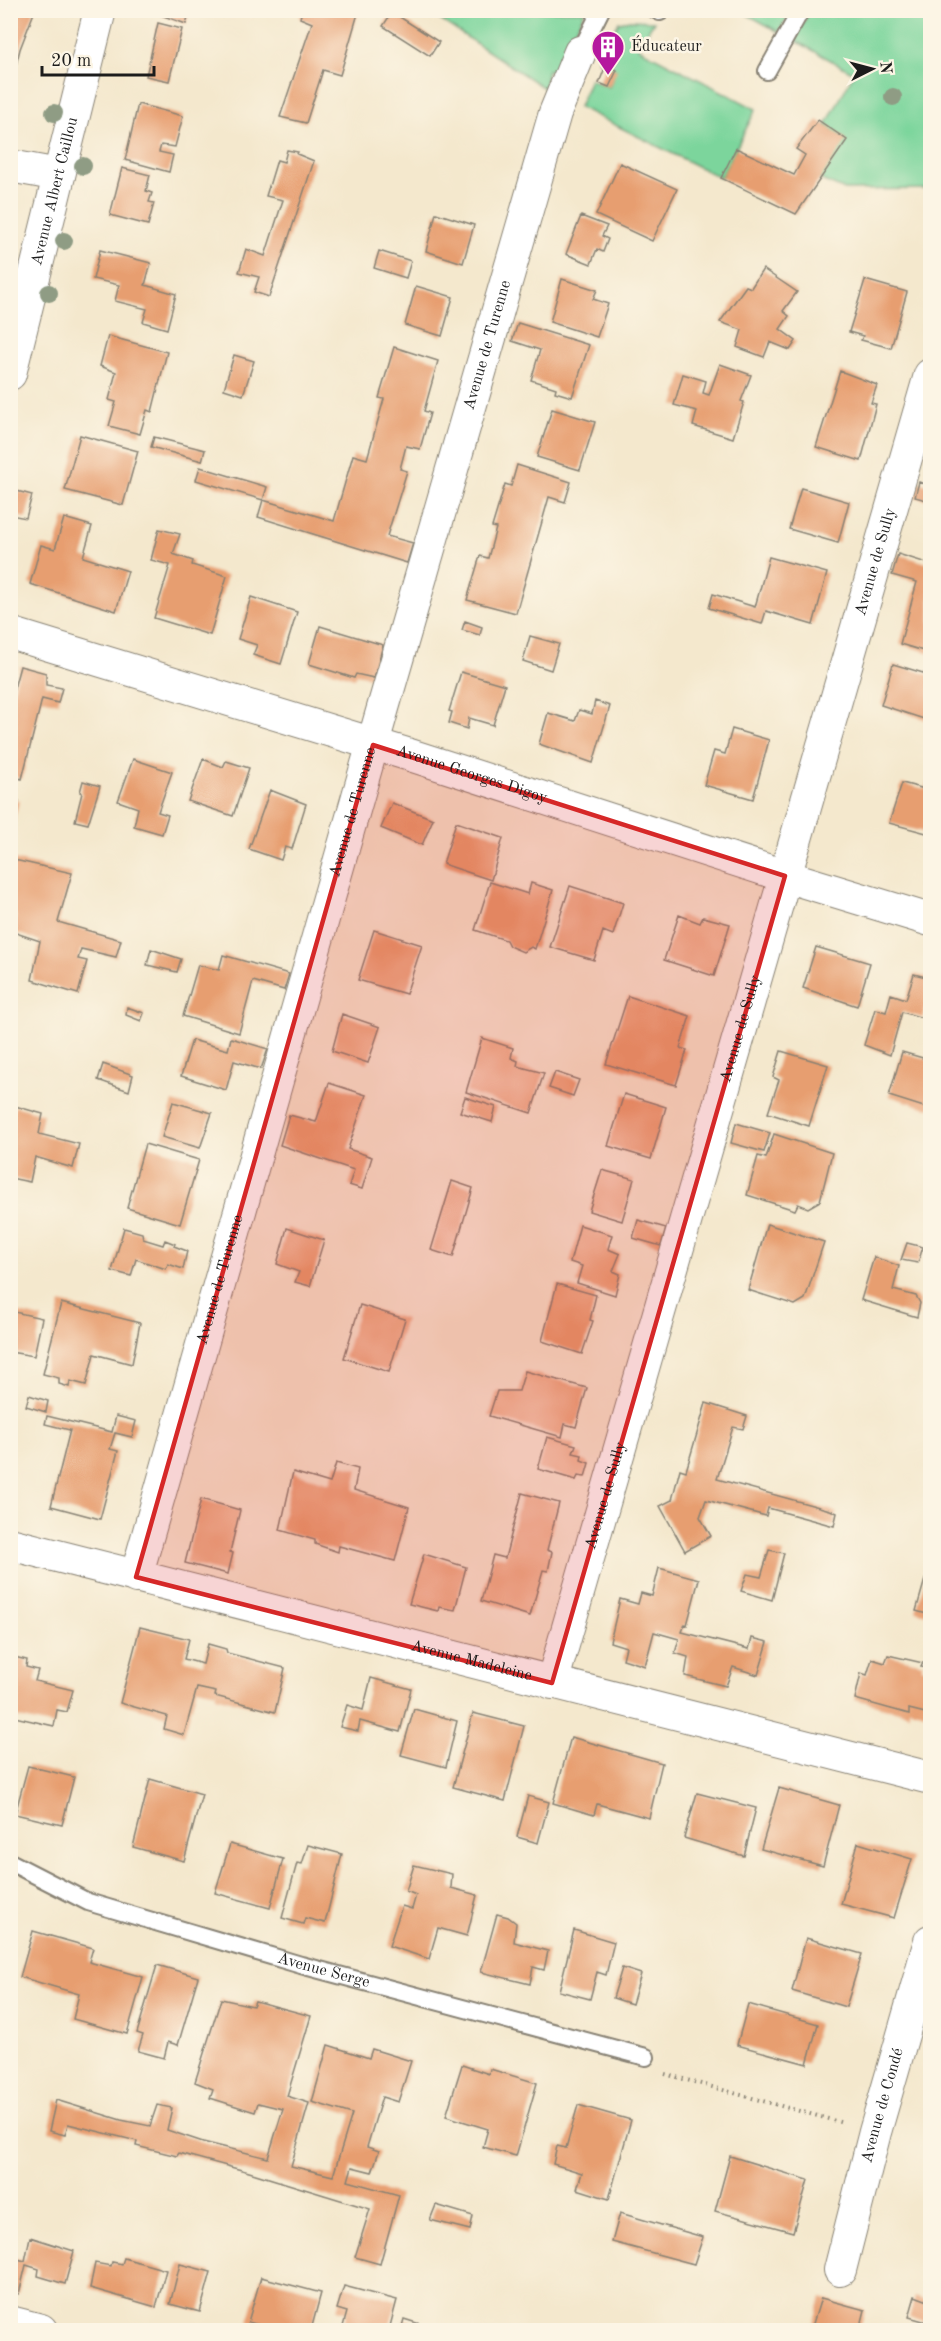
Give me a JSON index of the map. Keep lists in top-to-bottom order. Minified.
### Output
{"streets":{"street":["Avenue Albert Caillou","Avenue de Turenne","Avenue de Sully","Avenue Georges Digoy","Avenue Madeleine","Avenue de Condé"],"lane":["Avenue Serge"]},"crossings":[["Avenue de Turenne","Avenue Georges Digoy"],["Avenue de Turenne","Avenue Madeleine"],["Avenue de Sully","Avenue Georges Digoy"],["Avenue de Sully","Avenue Madeleine"]],"places":{"building":["Éducateur"]},"scale_bar":"20 m","north":"right"}
